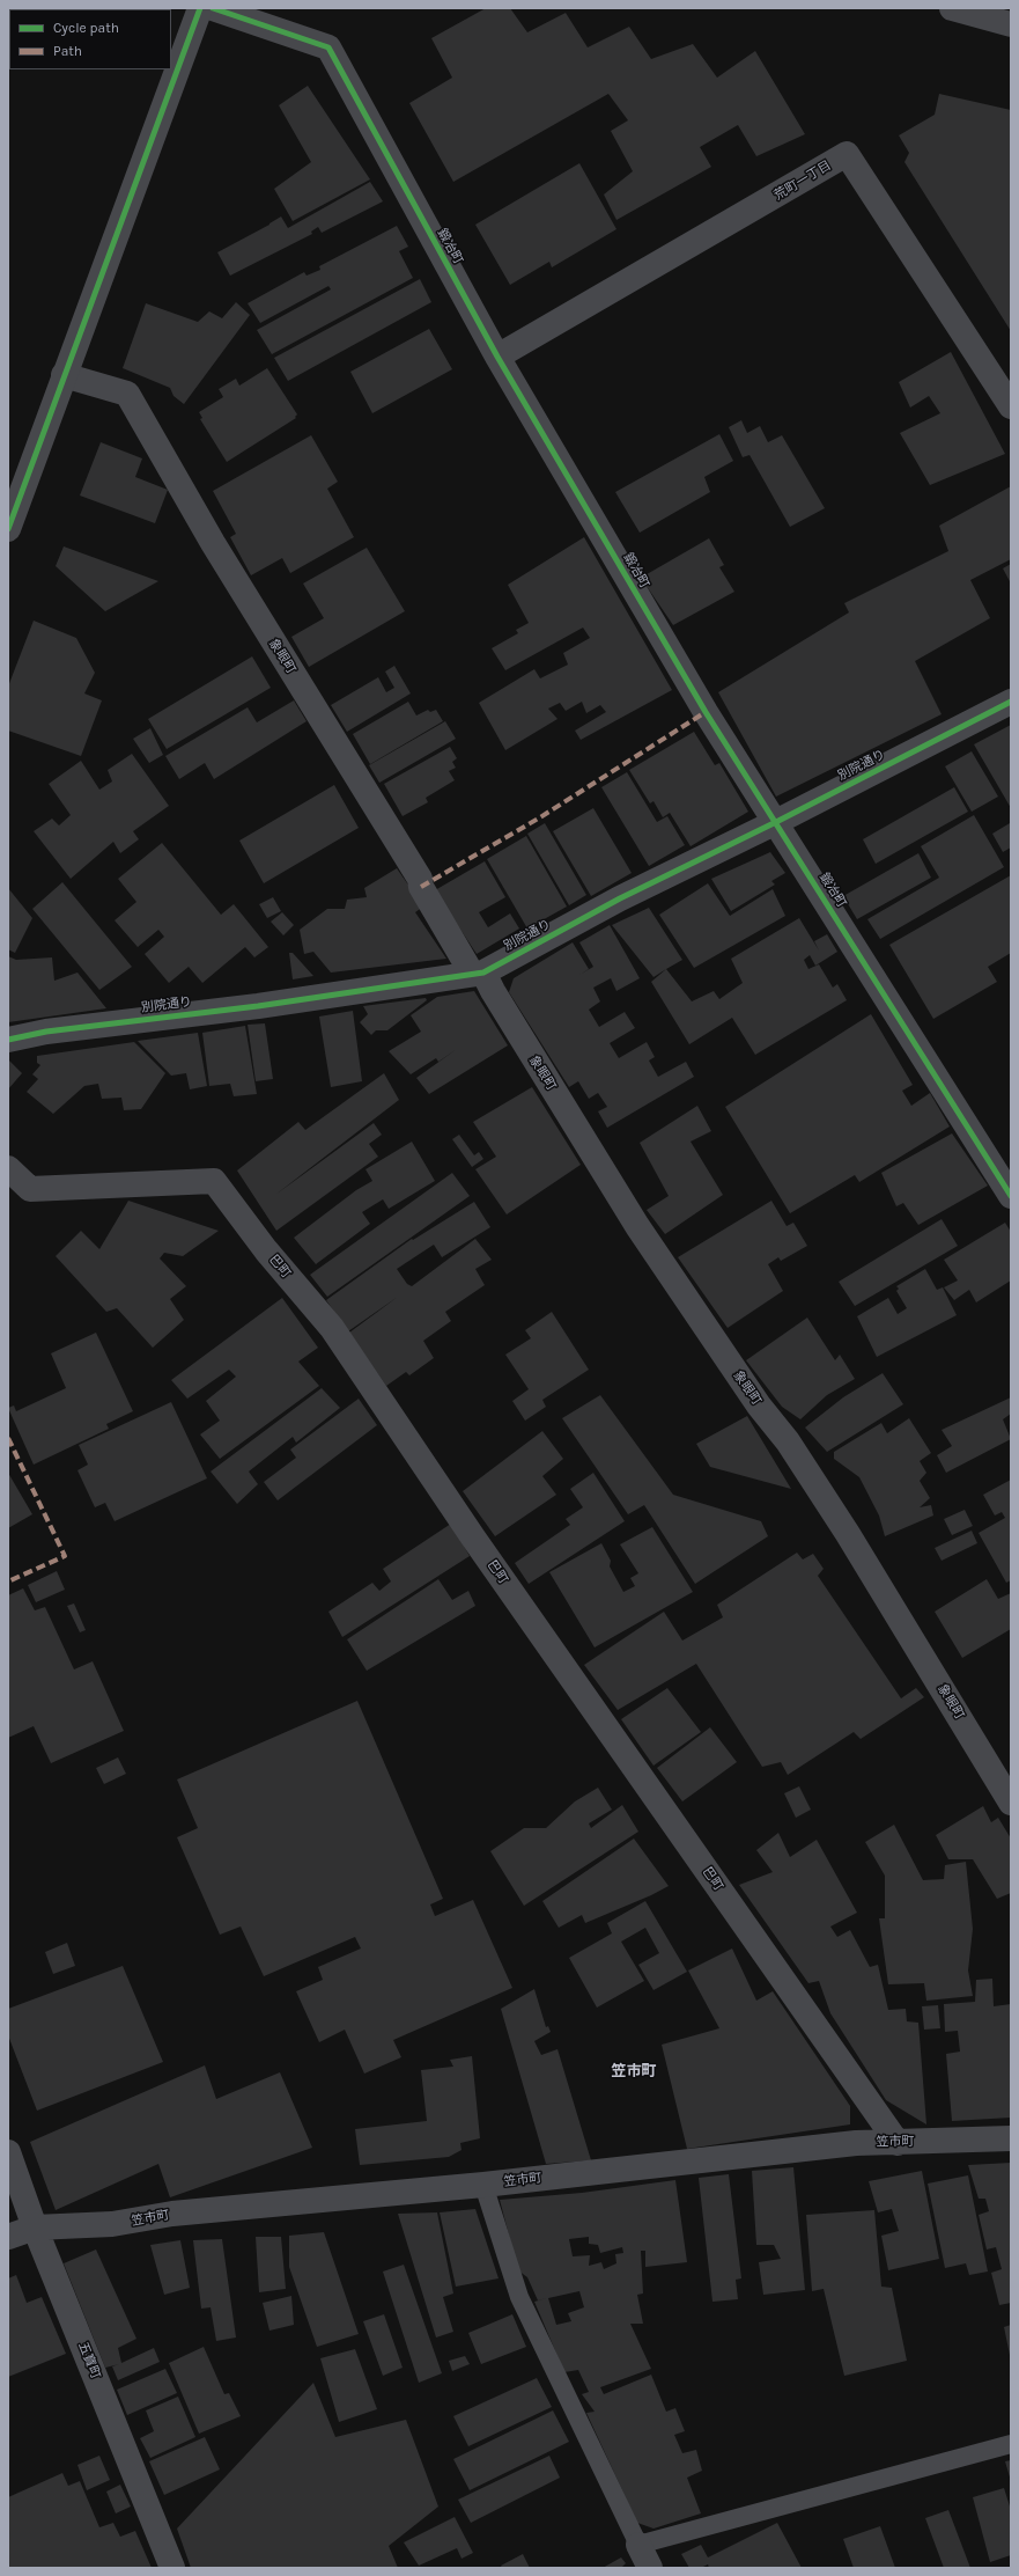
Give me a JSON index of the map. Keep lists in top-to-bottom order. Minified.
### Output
{"streets":{"street":["荒町一丁目","鍛冶町","象眼町","別院通り","巴町","笠市町","五寶町"]},"crossings":[["荒町一丁目","鍛冶町"],["鍛冶町","別院通り"],["象眼町","別院通り"],["巴町","笠市町"],["笠市町","五寶町"]],"districts":["笠市町"],"legend":["Cycle path","Path"]}
